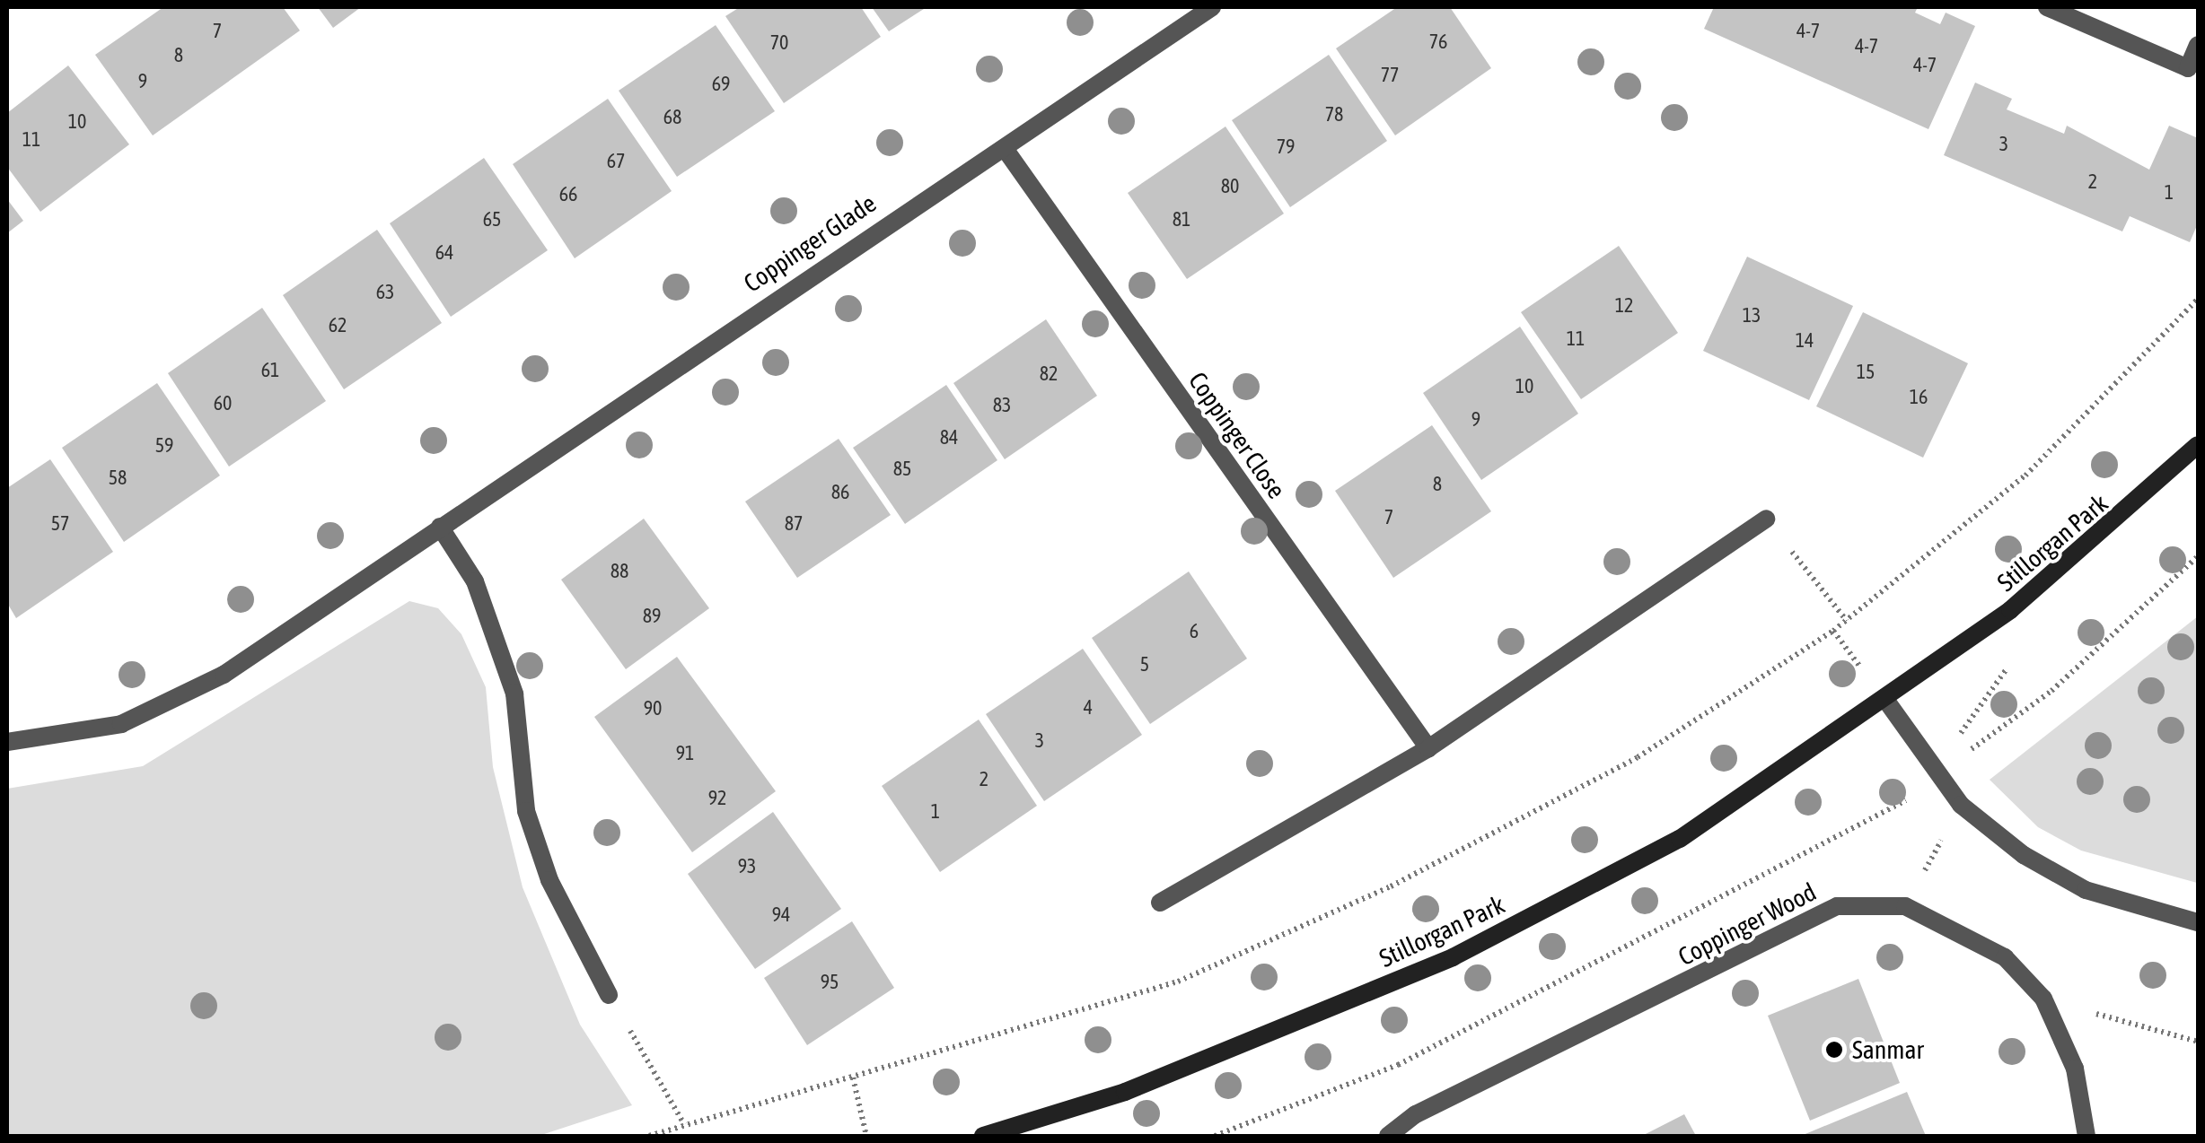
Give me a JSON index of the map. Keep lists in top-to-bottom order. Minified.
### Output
{"streets":{"main road":["Stillorgan Park"],"street":["Coppinger Glade","Coppinger Close","Coppinger Wood"]},"crossings":[["Coppinger Glade","Coppinger Close"]],"places":["Sanmar"],"house_numbers":["7","4-7","76","70","4-7","8","4-7","77","9","69","78","68","10","11","3","79","67","2","80","1","66","65","81","64","63","12","13","62","11","14","61","15","82","10","16","60","83","9","84","59","85","58","8","86","7","57","87","88","89","6","5","4","90","3","91","2","92","1","93","94","95"]}
